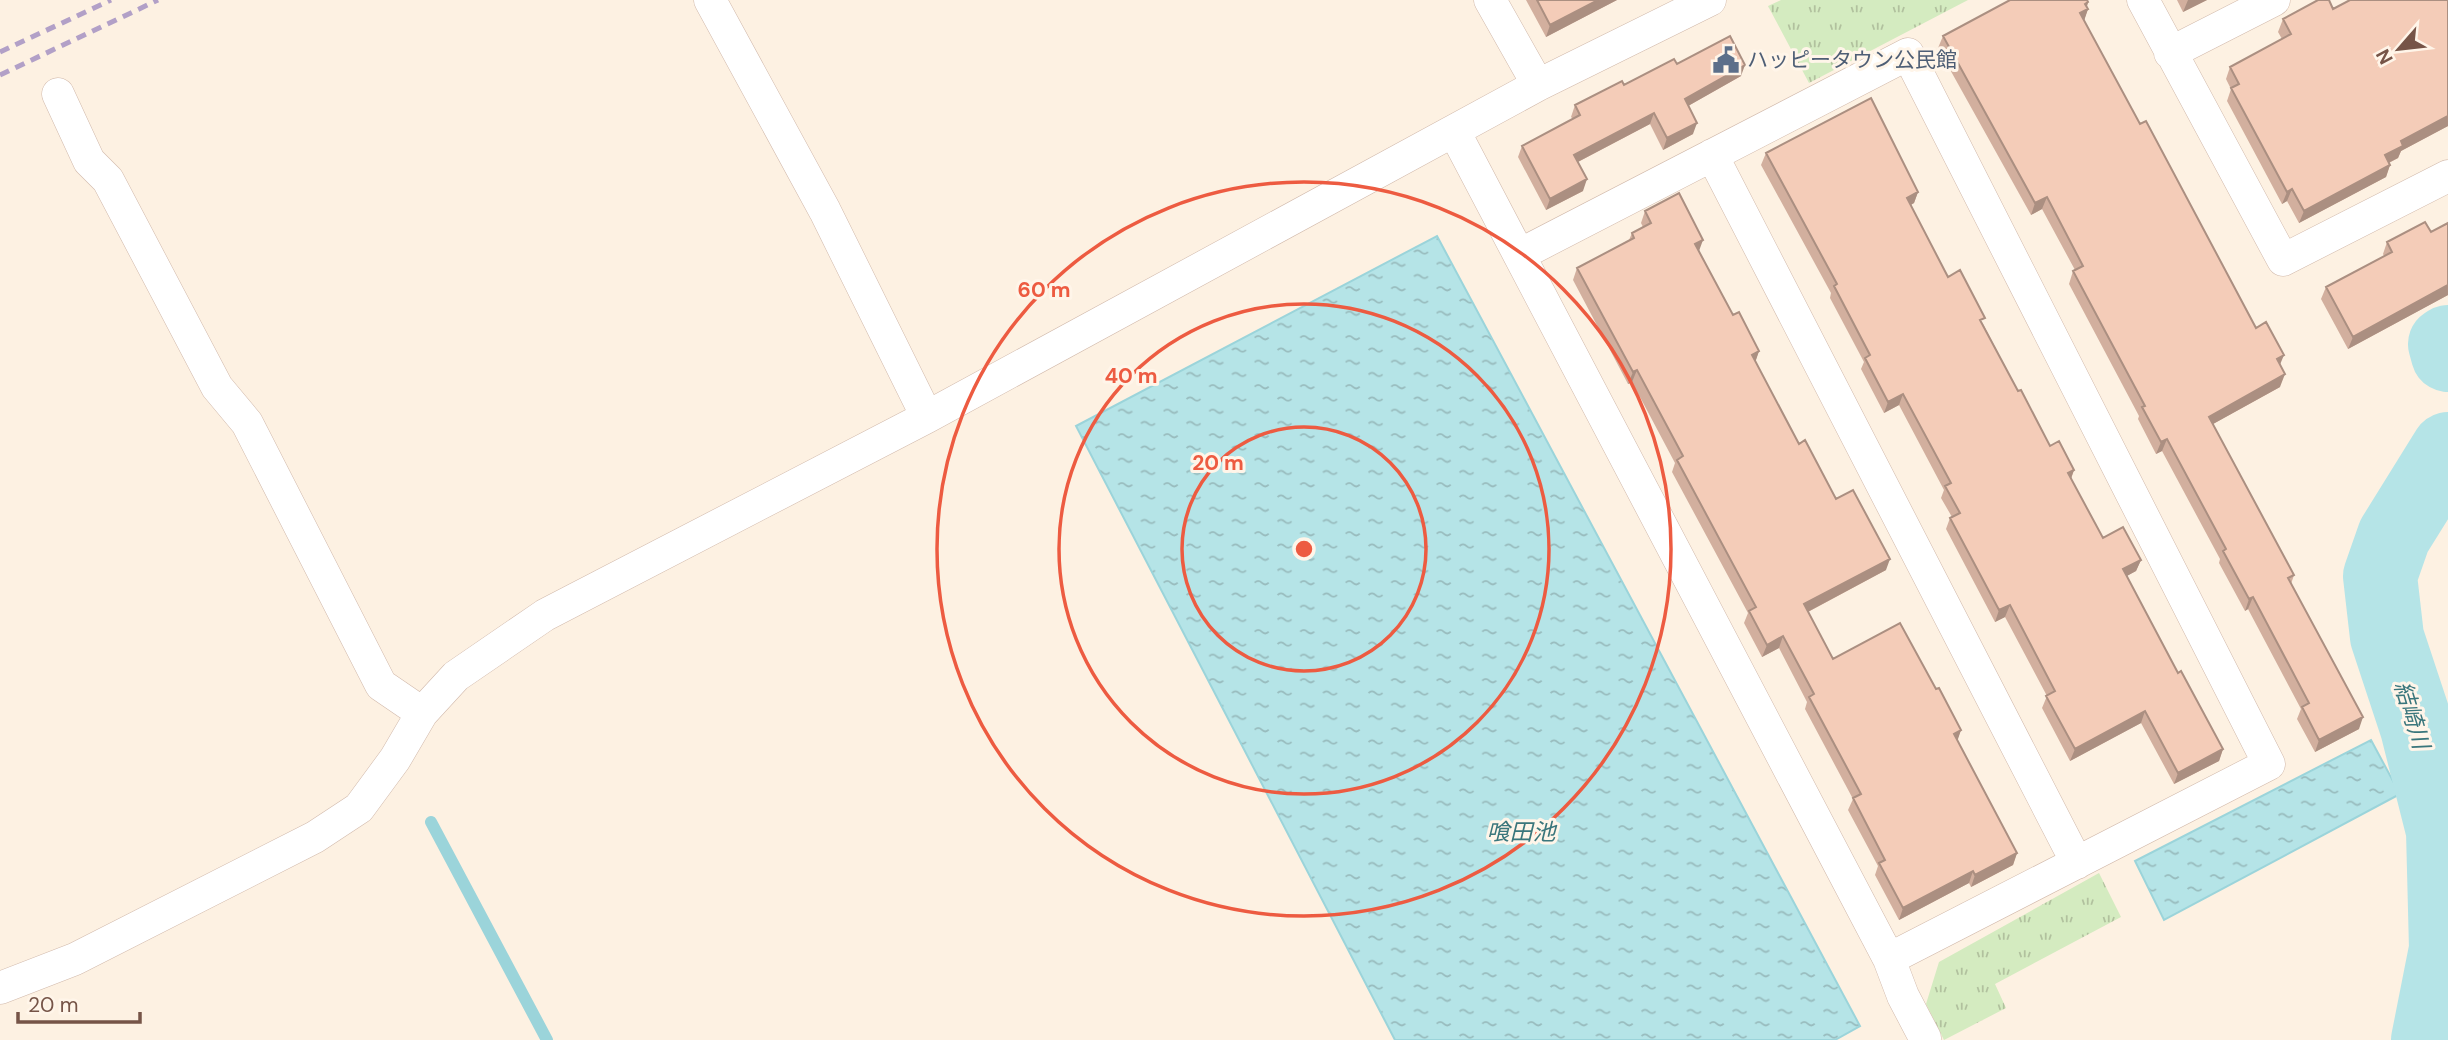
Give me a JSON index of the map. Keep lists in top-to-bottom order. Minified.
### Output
{"water":["結崎川","喰田池"],"places":{"public building":["ハッピータウン公民館"]},"scale_bar":"20 m","north":"bottom left","rings":["60 m","40 m","20 m"]}
